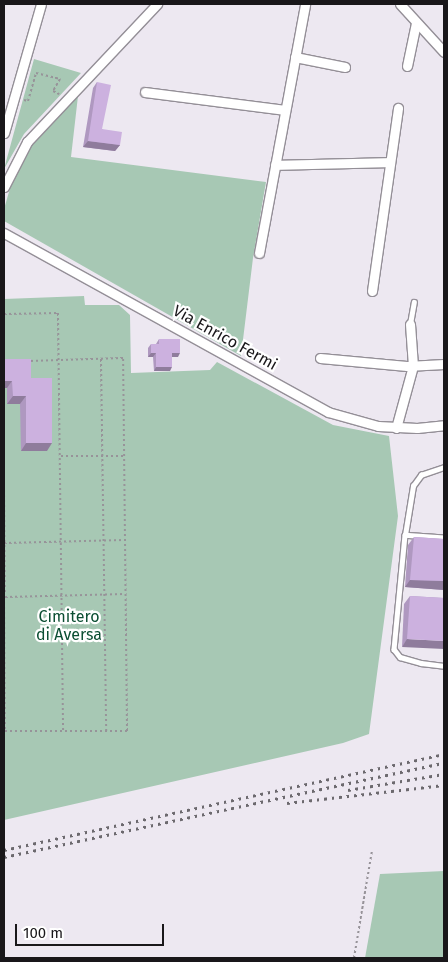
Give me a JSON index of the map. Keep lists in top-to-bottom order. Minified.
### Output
{"streets":{"street":["Via Enrico Fermi"]},"parks":["Cimitero di Aversa"],"scale_bar":"100 m"}
